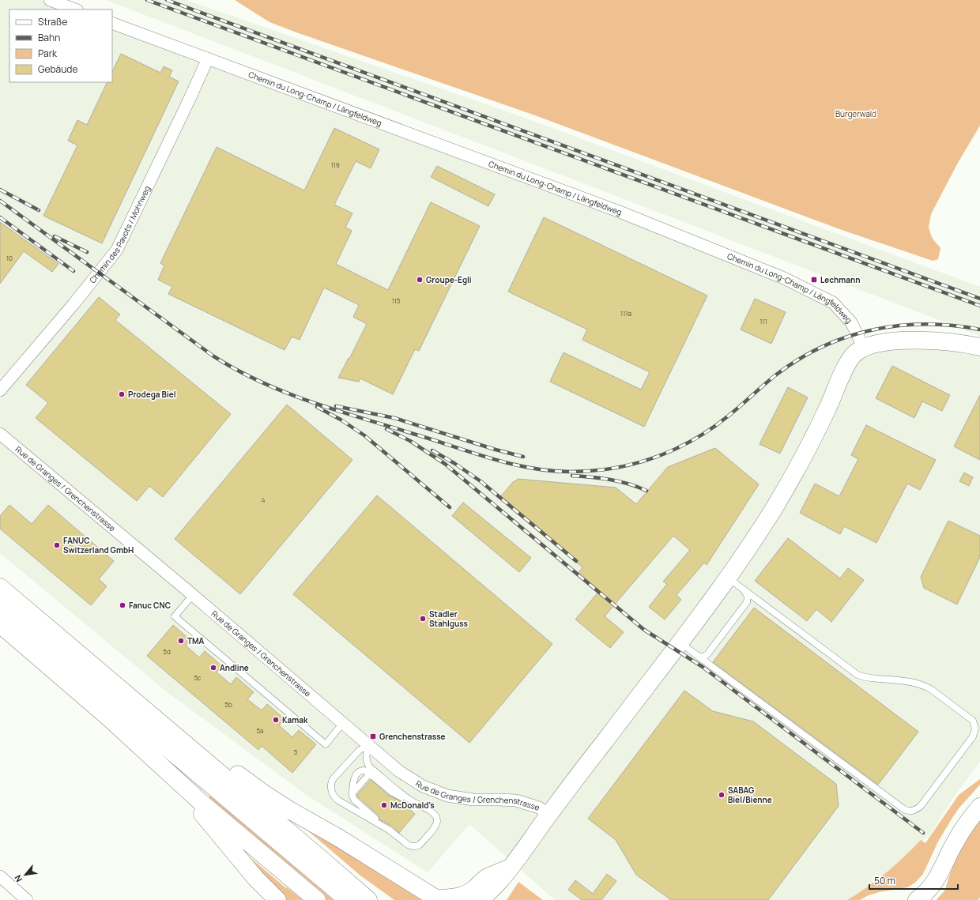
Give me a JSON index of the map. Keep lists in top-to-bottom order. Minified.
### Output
{"streets":{"street":["Chemin du Long-Champ / Längfeldweg","Chemin des Pavots / Mohnweg","Rue de Granges / Grenchenstrasse"]},"crossings":[["Chemin du Long-Champ / Längfeldweg","Chemin des Pavots / Mohnweg"]],"parks":["Bürgerwald"],"places":{"other":["Groupe-Egli","Prodega Biel","FANUC Switzerland GmbH","Fanuc CNC","Stadler Stahlguss","TMA","Andline","Kamak","SABAG Biel/Bienne","McDonald's"],"transit":["Lechmann","Grenchenstrasse"]},"house_numbers":["119","10","115","111a","111","4","5d","5c","5b","5a","5"],"legend":["Straße","Bahn","Park","Gebäude"],"scale_bar":"50 m","north":"bottom left"}
